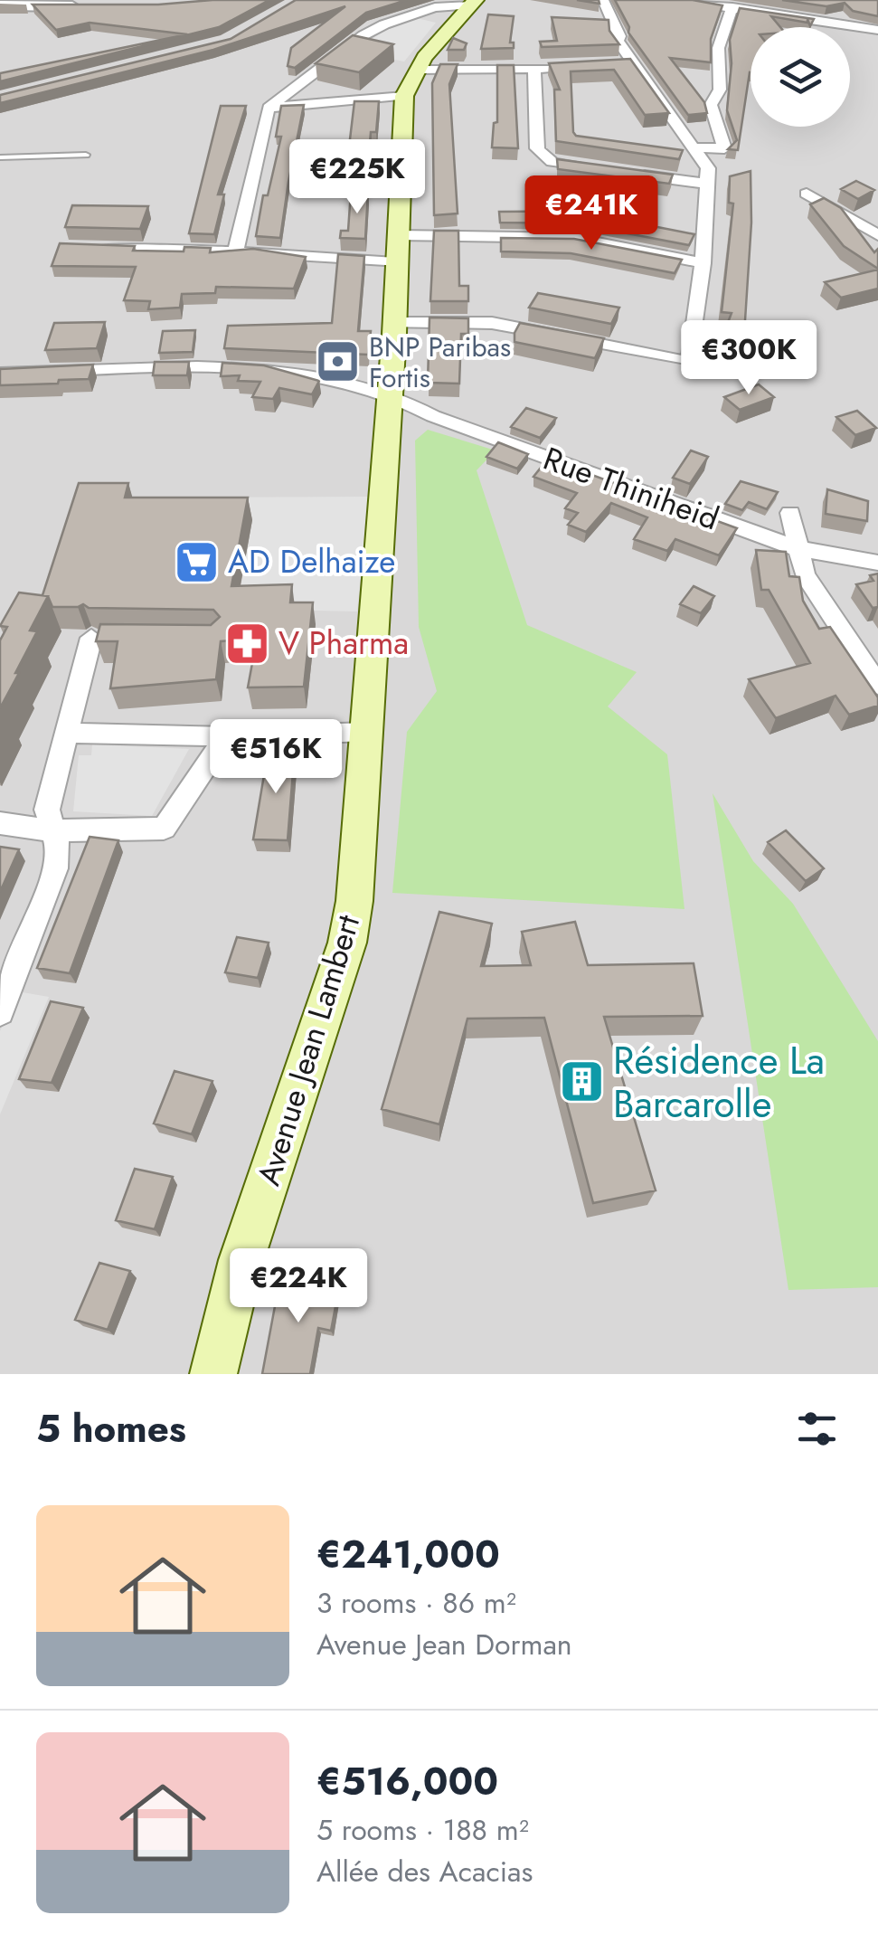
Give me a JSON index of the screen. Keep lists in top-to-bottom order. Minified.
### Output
{"streets":{"main road":["Avenue Jean Lambert"],"street":["Rue Thiniheid"]},"crossings":[["Rue Thiniheid","Avenue Jean Lambert"]],"places":{"bank":["BNP Paribas Fortis"],"supermarket":["AD Delhaize"],"pharmacy":["V Pharma"],"building":["Résidence La Barcarolle"]},"page":{"price":["€225K","€241K","€300K","€516K","€224K"],"heading":"5 homes","list":[{"name":"€241,000","note":"3 rooms · 86 m² · Avenue Jean Dorman"},{"name":"€516,000","note":"5 rooms · 188 m² · Allée des Acacias"}]}}
